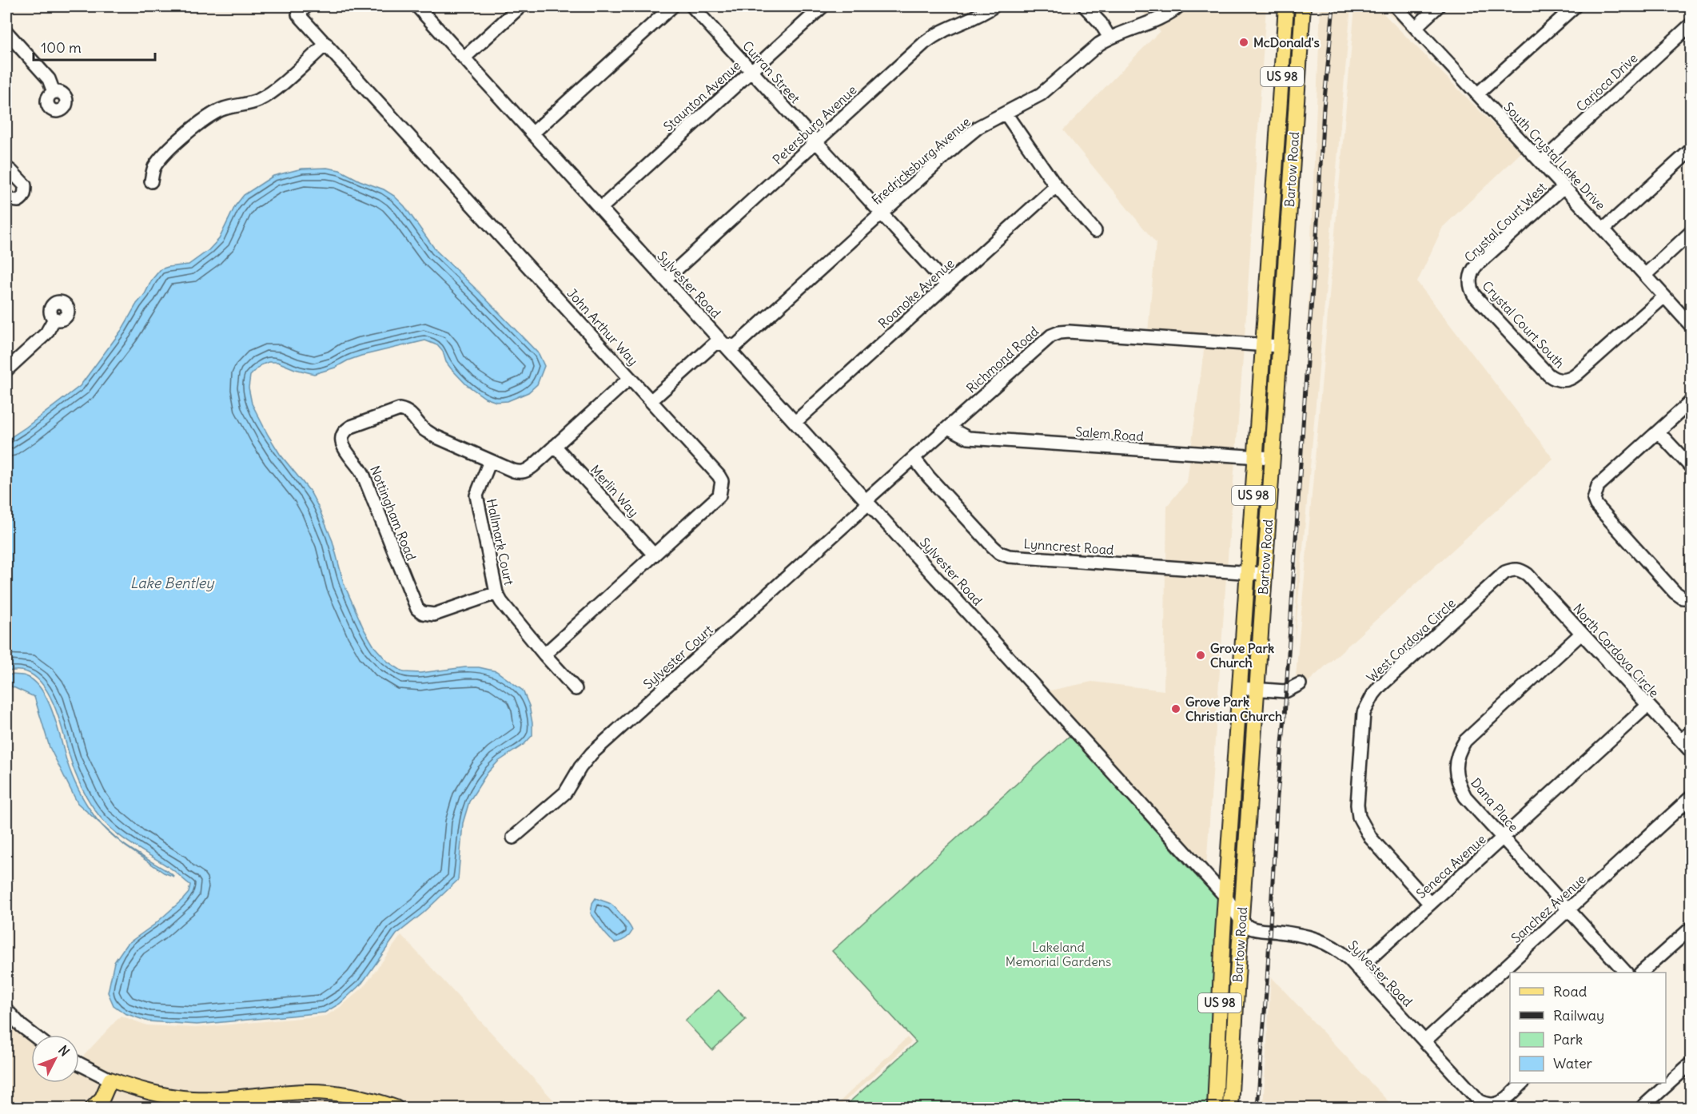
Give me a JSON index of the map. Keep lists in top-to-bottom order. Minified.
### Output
{"streets":{"main road":["US 98","Bartow Road"],"street":["Curran Street","Carioca Drive","Staunton Avenue","Petersburg Avenue","South Crystal Lake Drive","Fredricksburg Avenue","Crystal Court West","Sylvester Road","Roanoke Avenue","Crystal Court South","John Arthur Way","Richmond Road","Salem Road","Merlin Way","Nottingham Road","Hallmark Court","Lynncrest Road","West Cordova Circle","North Cordova Circle","Sylvester Court","Dana Place","Seneca Avenue","Sanchez Avenue"]},"crossings":[["Curran Street","Staunton Avenue"],["Curran Street","Petersburg Avenue"],["Curran Street","Fredricksburg Avenue"],["Curran Street","Roanoke Avenue"],["Carioca Drive","South Crystal Lake Drive"],["Staunton Avenue","Sylvester Road"],["Petersburg Avenue","Sylvester Road"],["South Crystal Lake Drive","Crystal Court West"],["South Crystal Lake Drive","Crystal Court South"],["Fredricksburg Avenue","Sylvester Road"],["Bartow Road","Sylvester Road"],["Bartow Road","Richmond Road"],["Bartow Road","Salem Road"],["Bartow Road","Lynncrest Road"],["Crystal Court West","Crystal Court South"],["Sylvester Road","Roanoke Avenue"],["Sylvester Road","Richmond Road"],["Sylvester Road","Sylvester Court"],["Sylvester Road","Seneca Avenue"],["Sylvester Road","Sanchez Avenue"],["John Arthur Way","Merlin Way"],["John Arthur Way","Nottingham Road"],["John Arthur Way","Hallmark Court"],["Richmond Road","Salem Road"],["Richmond Road","Lynncrest Road"],["Richmond Road","Sylvester Court"],["Merlin Way","Nottingham Road"],["Nottingham Road","Hallmark Court"],["West Cordova Circle","North Cordova Circle"],["West Cordova Circle","Seneca Avenue"],["North Cordova Circle","Dana Place"],["North Cordova Circle","Seneca Avenue"],["Dana Place","Seneca Avenue"],["Dana Place","Sanchez Avenue"]],"water":["Lake Bentley"],"parks":["Lakeland Memorial Gardens"],"places":["McDonald's","Grove Park Church","Grove Park Christian Church"],"legend":["Road","Railway","Park","Water"],"scale_bar":"100 m","north":"top right"}
